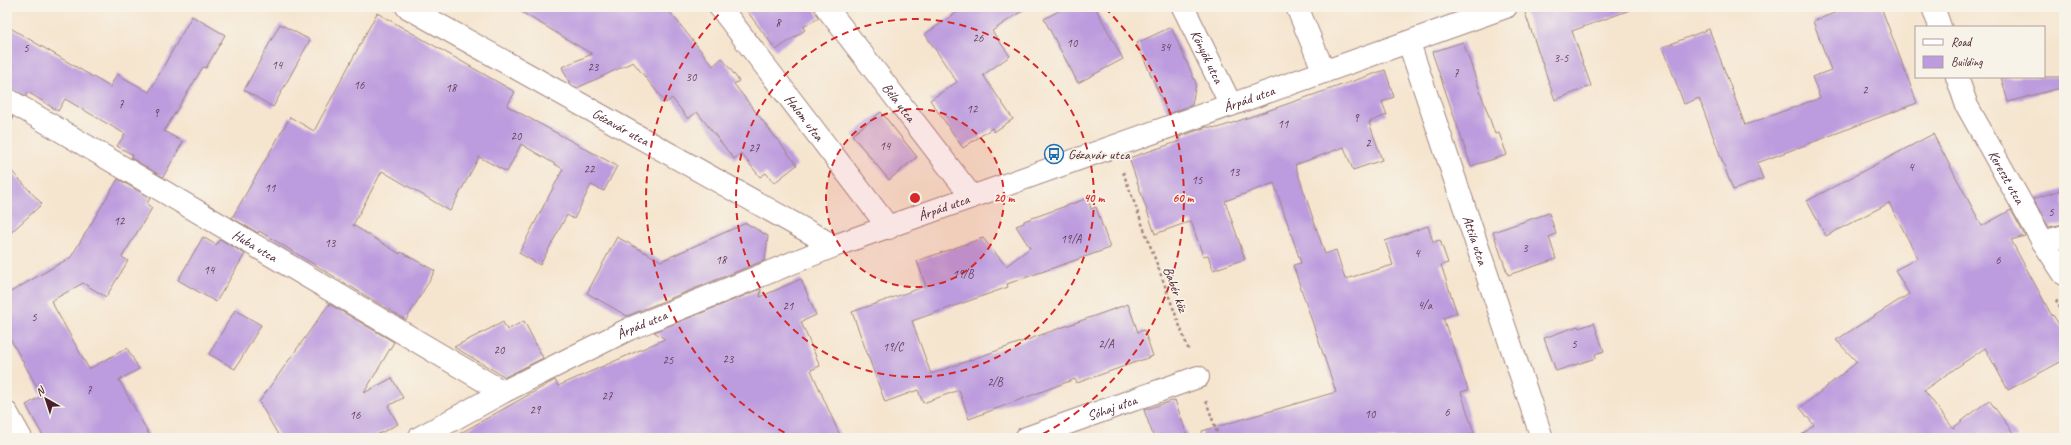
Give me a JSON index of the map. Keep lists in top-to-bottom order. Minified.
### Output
{"streets":{"street":["Könyök utca","Árpád utca","Béla utca","Halom utca","Gézavár utca","Kereszt utca","Attila utca","Huba utca","Sóhaj utca"],"path":["Babér köz"]},"crossings":[["Könyök utca","Árpád utca"],["Árpád utca","Béla utca"],["Árpád utca","Halom utca"],["Árpád utca","Gézavár utca"],["Árpád utca","Attila utca"],["Árpád utca","Huba utca"],["Árpád utca","Babér köz"],["Babér köz","Sóhaj utca"]],"places":{"bus stop":["Gézavár utca"]},"house_numbers":["8","26","10","34","5","3-5","14","23","7","30","16","18","2","7","12","9","9","11","20","2","14","27","4","22","13","15","11","5","12","19/A","13","3","4","18","6","14","19/B","4/a","21","5","2/A","5","19/C","20","23","25","2/B","7","27","29","6","10","16"],"legend":["Road","Building"],"north":"top left","rings":["20 m","40 m","60 m"]}
